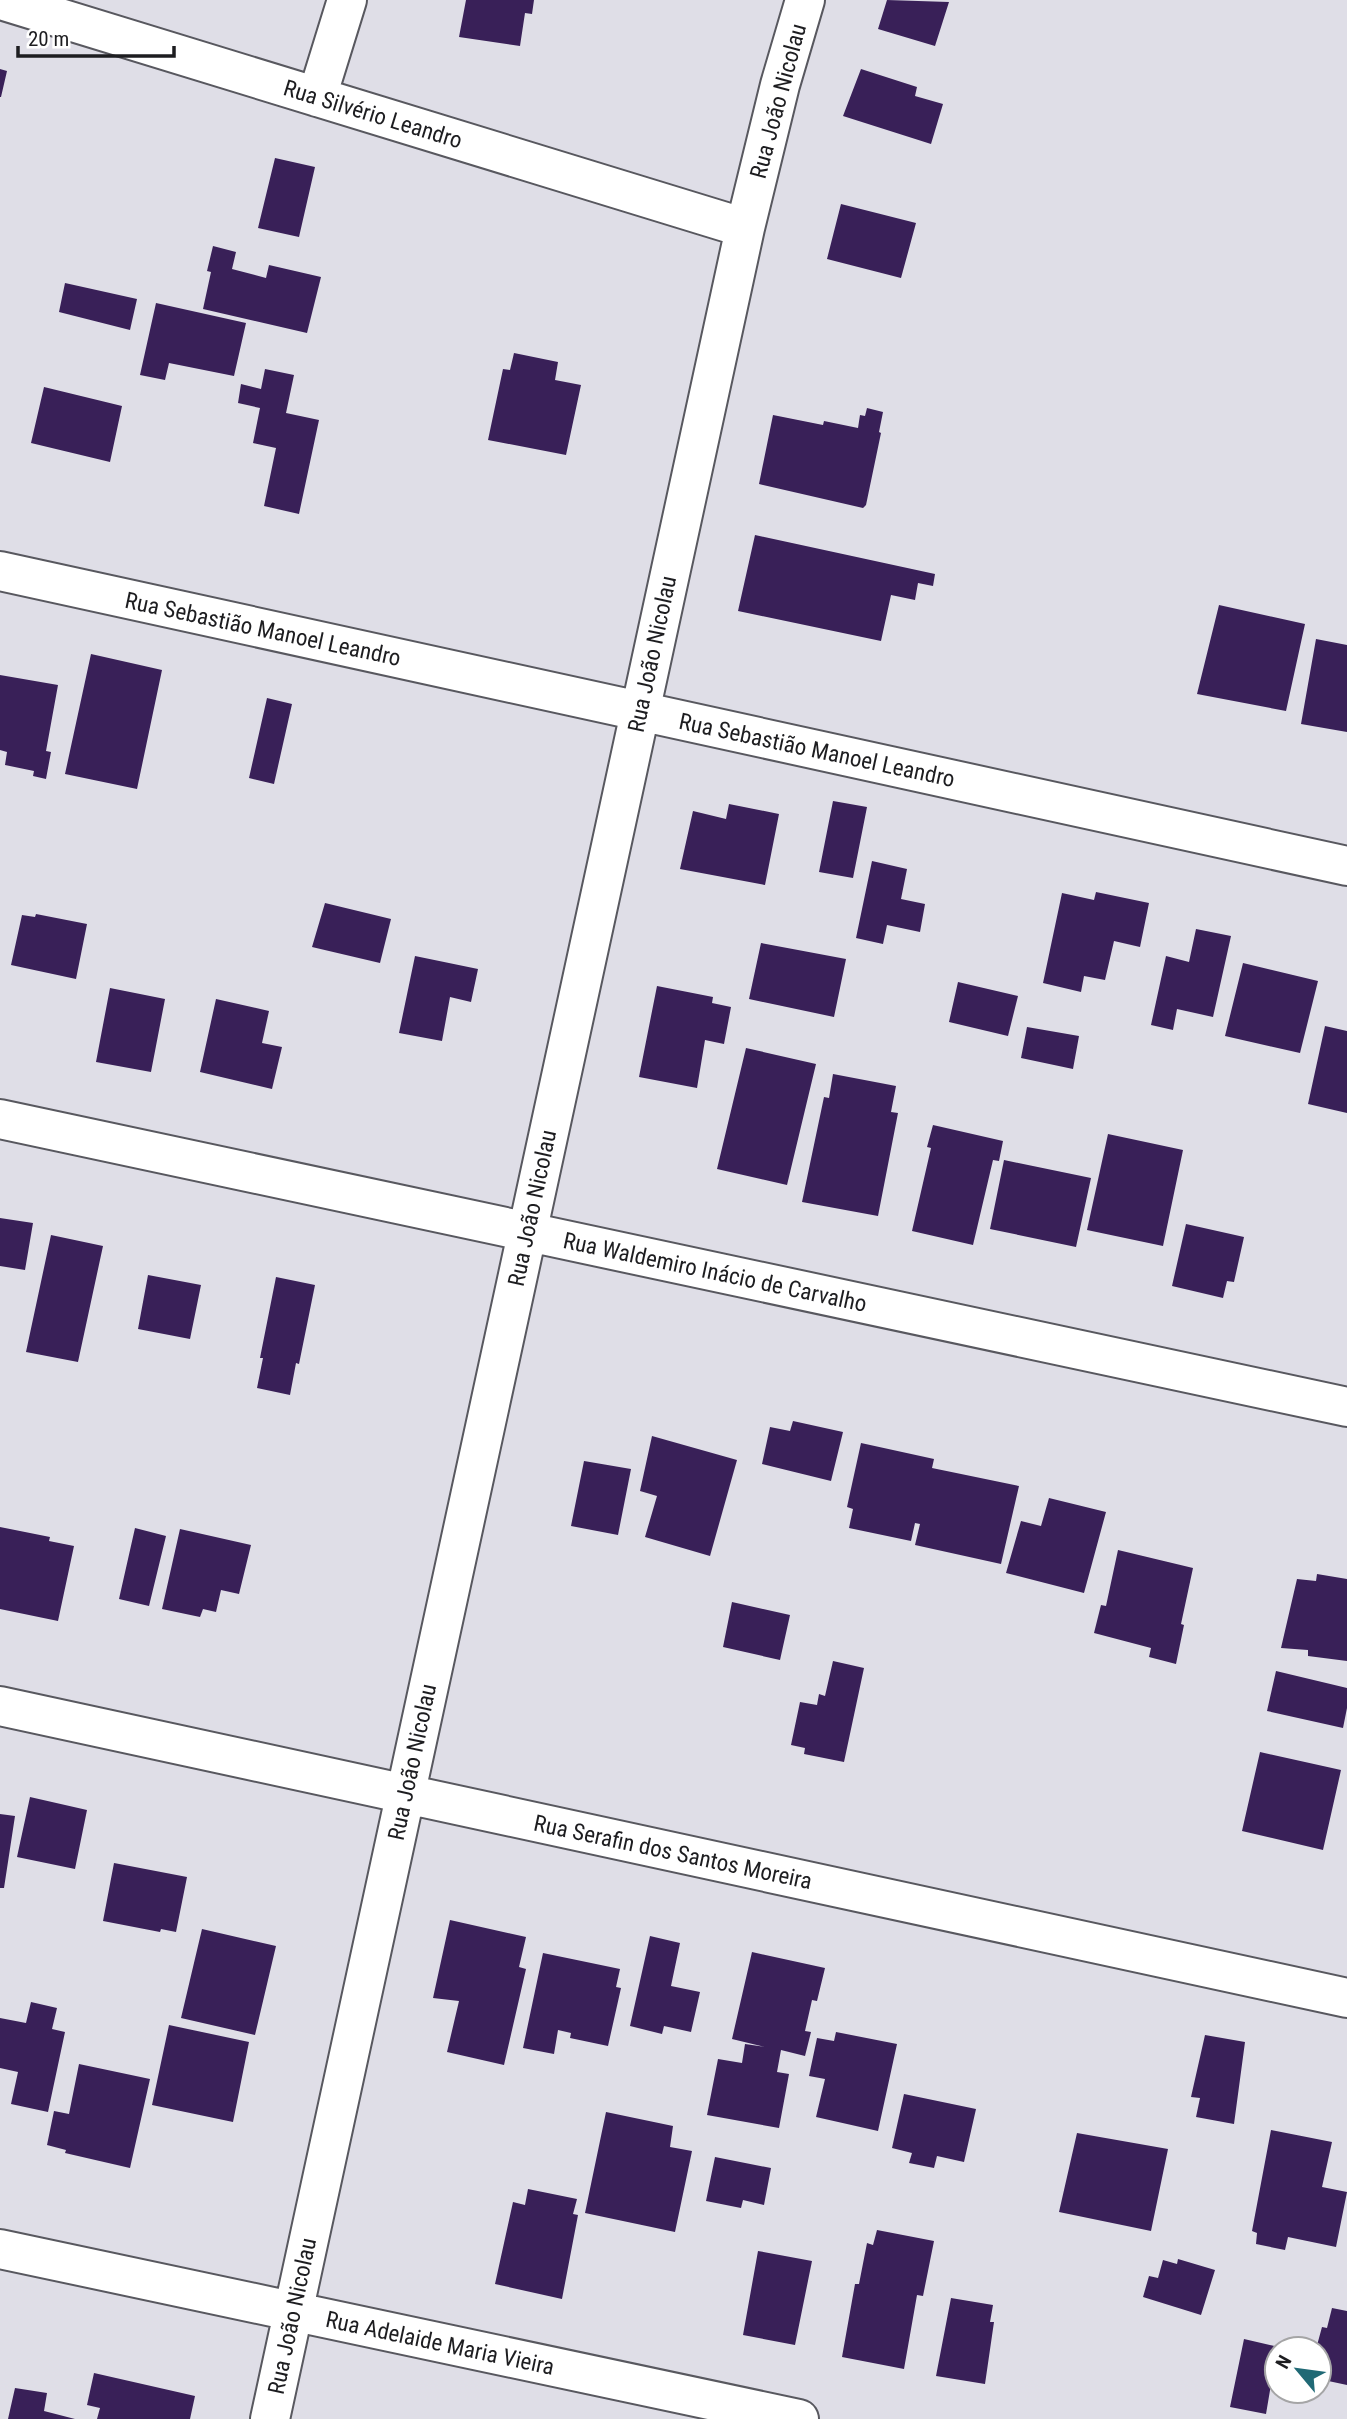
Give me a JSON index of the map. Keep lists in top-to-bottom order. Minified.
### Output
{"streets":{"street":["Rua João Nicolau","Rua Silvério Leandro","Rua Sebastião Manoel Leandro","Rua Waldemiro Inácio de Carvalho","Rua Serafin dos Santos Moreira","Rua Adelaide Maria Vieira"]},"crossings":[["Rua João Nicolau","Rua Silvério Leandro"],["Rua João Nicolau","Rua Sebastião Manoel Leandro"],["Rua João Nicolau","Rua Waldemiro Inácio de Carvalho"],["Rua João Nicolau","Rua Serafin dos Santos Moreira"],["Rua João Nicolau","Rua Adelaide Maria Vieira"]],"scale_bar":"20 m","north":"top left"}
